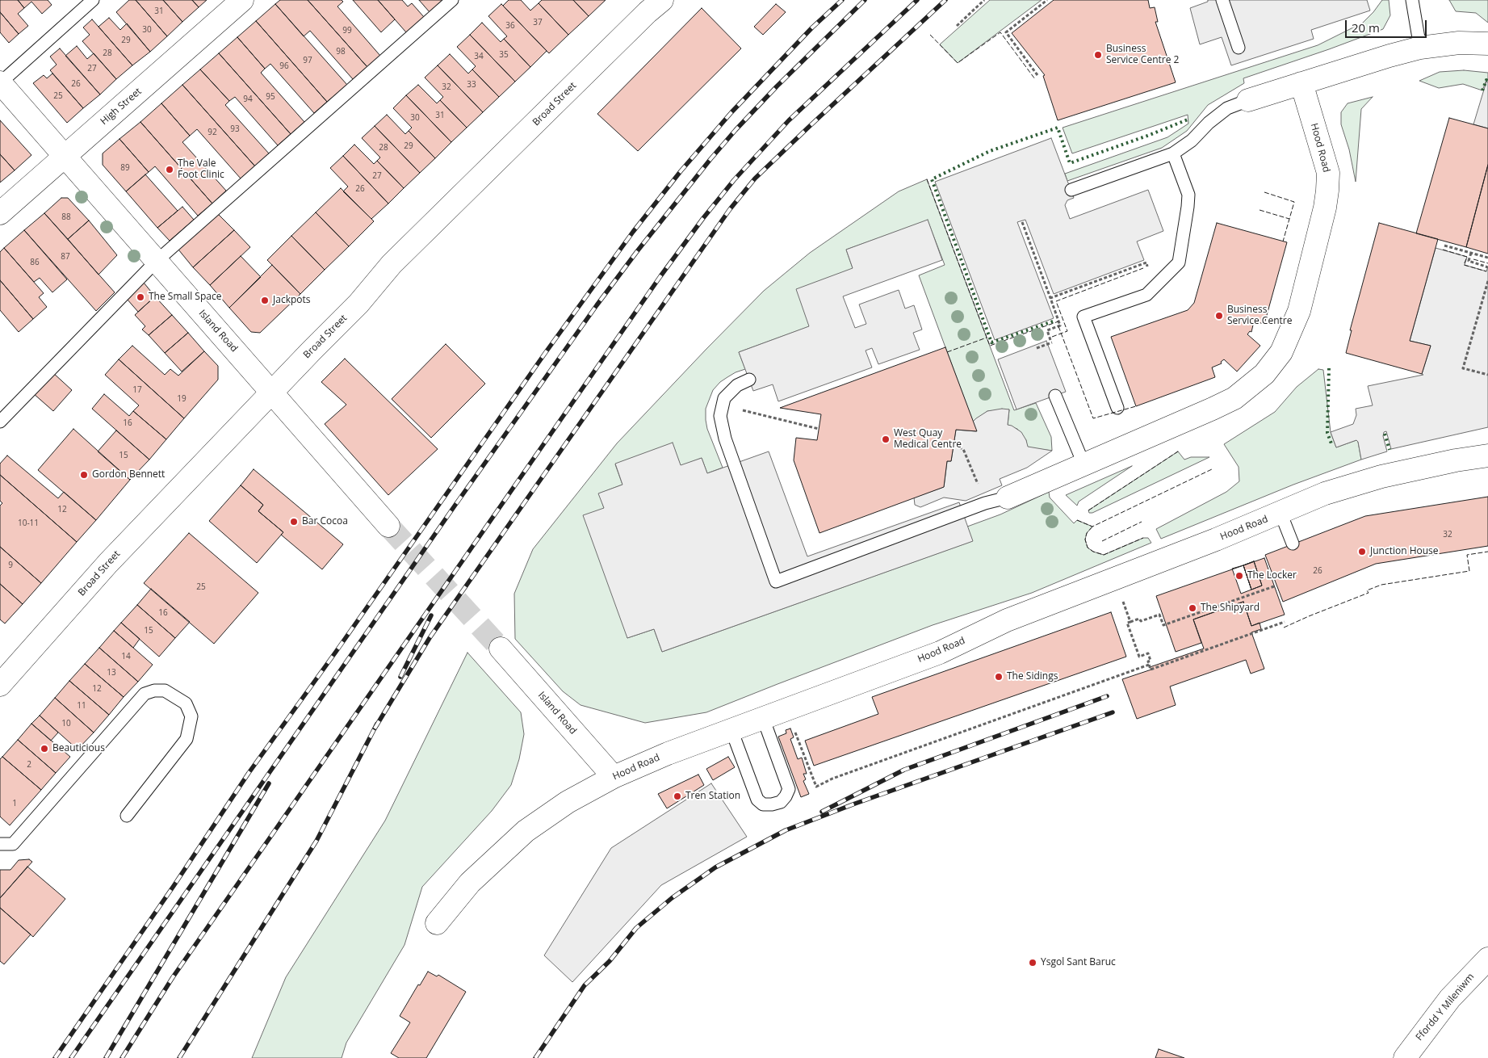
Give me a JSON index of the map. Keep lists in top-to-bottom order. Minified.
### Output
{"streets":{"street":["Broad Street","High Street","Hood Road","Island Road","Ffordd Y Mileniwm"]},"crossings":[["Broad Street","Island Road"],["High Street","Island Road"],["Hood Road","Island Road"]],"places":["Business Service Centre 2","The Vale Foot Clinic","The Small Space","Jackpots","Business Service Centre","West Quay Medical Centre","Gordon Bennett","Bar Cocoa","Junction House","The Locker","The Shipyard","The Sidings","Beauticious","Tren Station","Ysgol Sant Baruc"],"house_numbers":["31","37","36","30","99","29","98","28","35","34","97","96","27","26","33","32","25","95","94","31","30","93","92","29","28","89","27","26","88","87","86","17","19","16","15","12","10-11","32","9","26","25","16","15","14","13","12","11","10","2","1"],"scale_bar":"20 m"}
